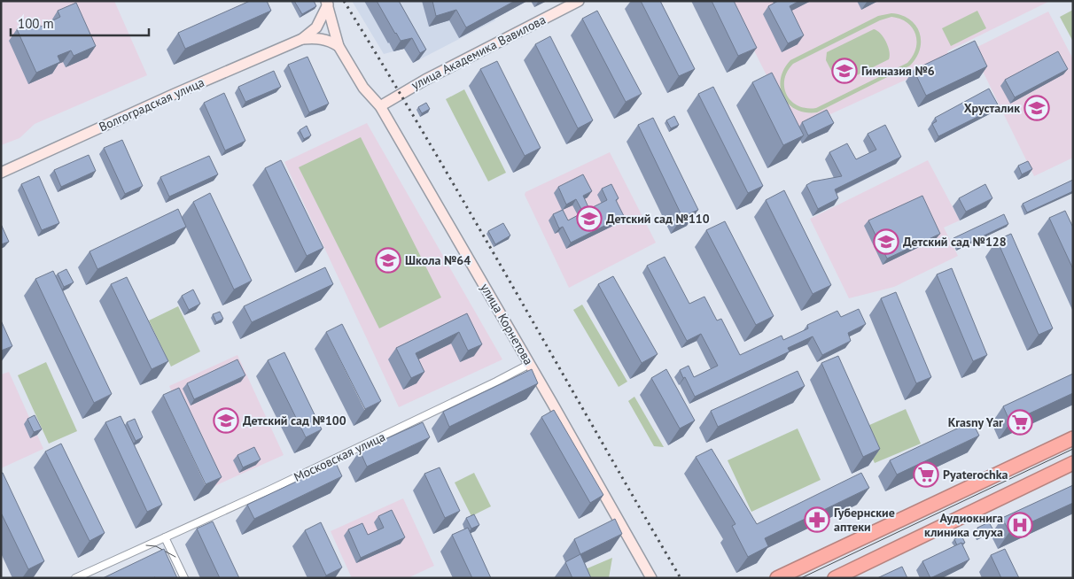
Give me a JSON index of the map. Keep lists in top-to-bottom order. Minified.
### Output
{"streets":{"main road":["улица Академика Вавилова","Волгоградская улица","улица Корнетова"],"street":["Московская улица"]},"crossings":[["улица Академика Вавилова","улица Корнетова"],["улица Корнетова","Московская улица"]],"places":{"school or university":["Гимназия №6","Хрусталик","Детский сад №110","Детский сад №128","Школа №64","Детский сад №100"],"supermarket":["Krasny Yar","Pyaterochka"],"pharmacy":["Губернские аптеки"],"hospital":["Аудиокнига клиника слуха"]},"scale_bar":"100 m"}
